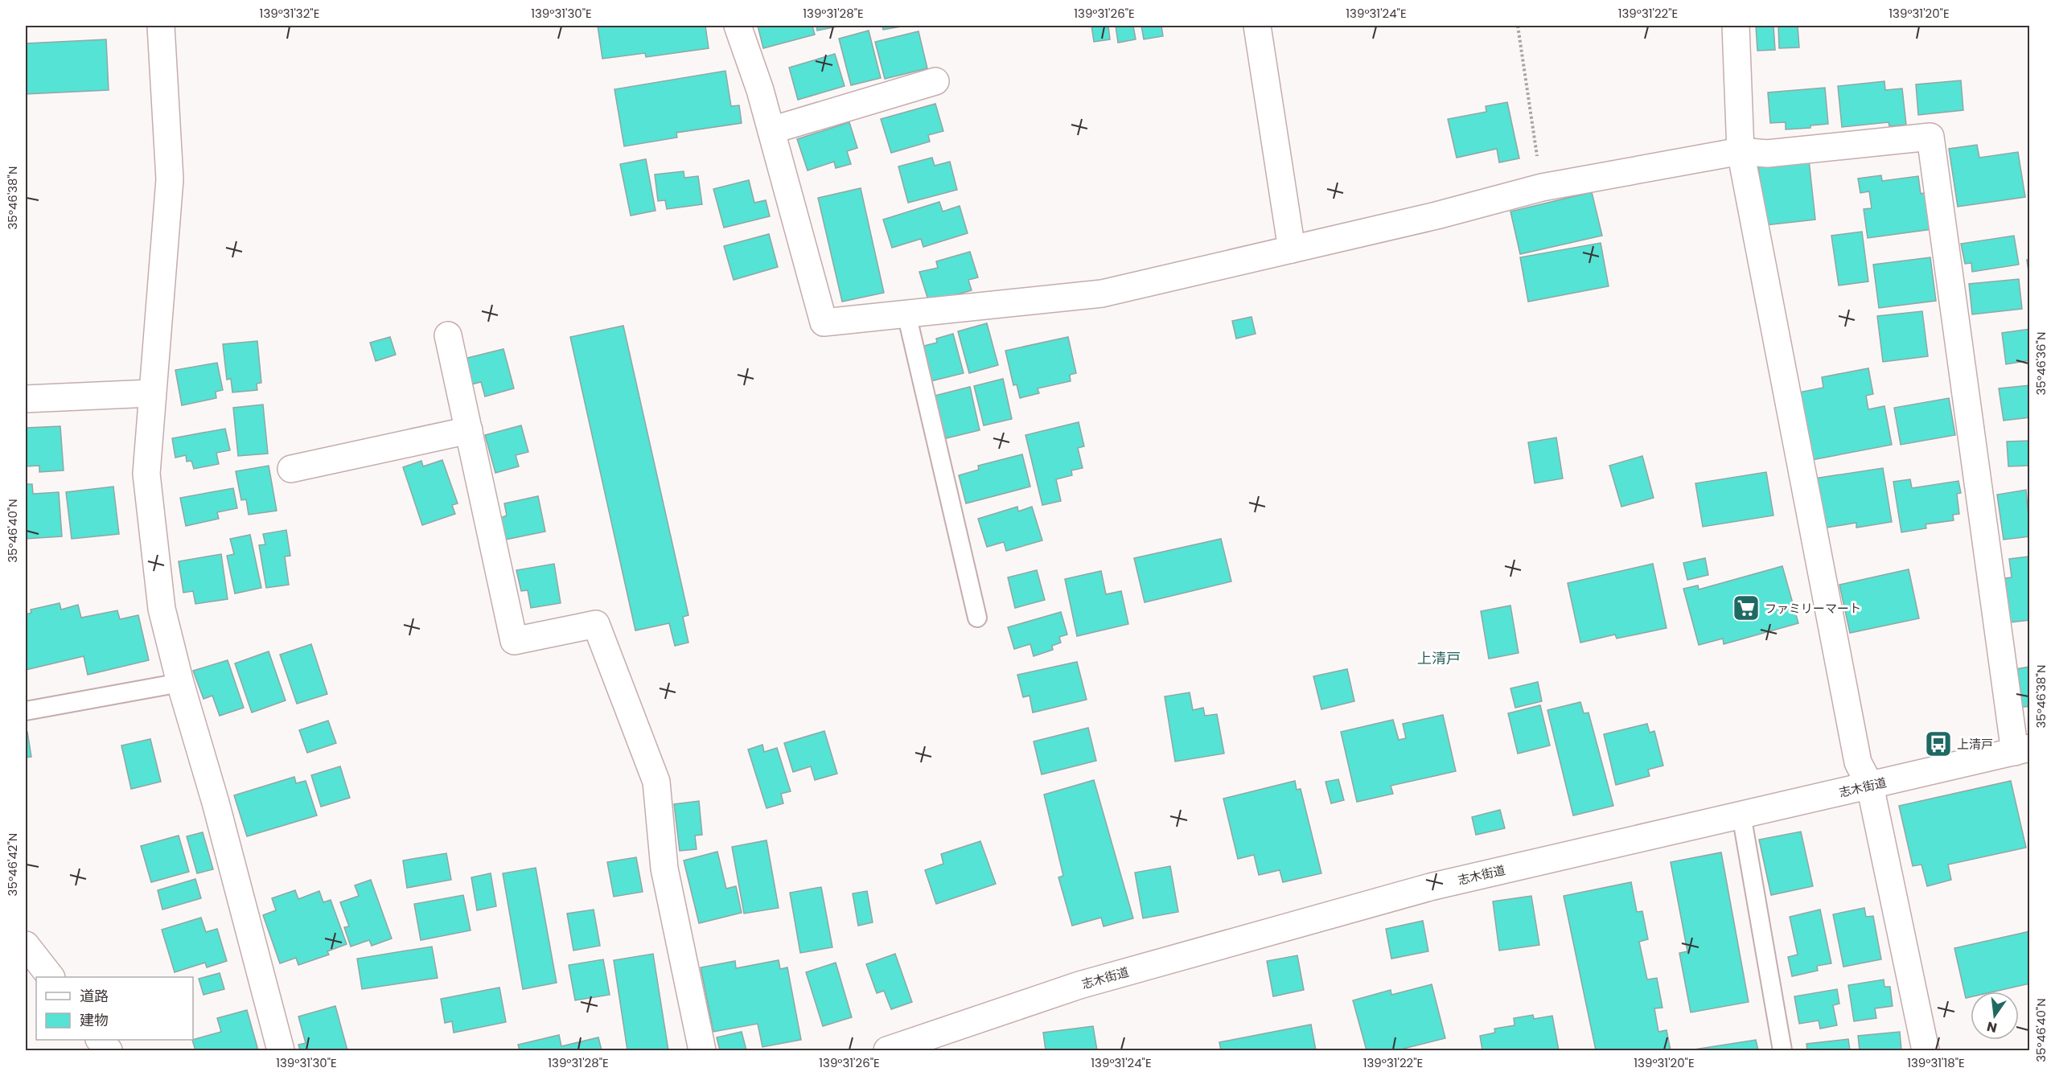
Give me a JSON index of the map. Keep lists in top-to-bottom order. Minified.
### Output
{"streets":{"street":["志木街道"]},"districts":["上清戸"],"places":{"supermarket":["ファミリーマート"],"bus stop":["上清戸"]},"legend":["道路","建物"],"north":"bottom","coordinates":["139°31'32\"E","139°31'30\"E","139°31'28\"E","139°31'26\"E","139°31'24\"E","139°31'22\"E","139°31'20\"E","35°46'38\"N","35°46'36\"N","35°46'40\"N","35°46'42\"N","139°31'18\"E"]}
